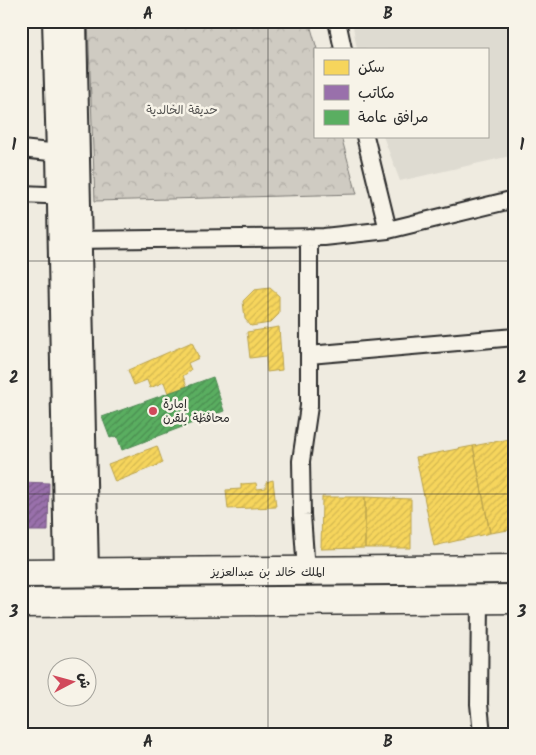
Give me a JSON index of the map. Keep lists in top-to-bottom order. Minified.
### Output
{"streets":{"highway":["الملك خالد بن عبدالعزيز"]},"parks":["حديقة الخالدية"],"places":["إمارة محافظة بلقرن"],"legend":["سكن","مكاتب","مرافق عامة"],"north":"right","grid":{"columns":["A","B"],"rows":["1","2","3"]}}
